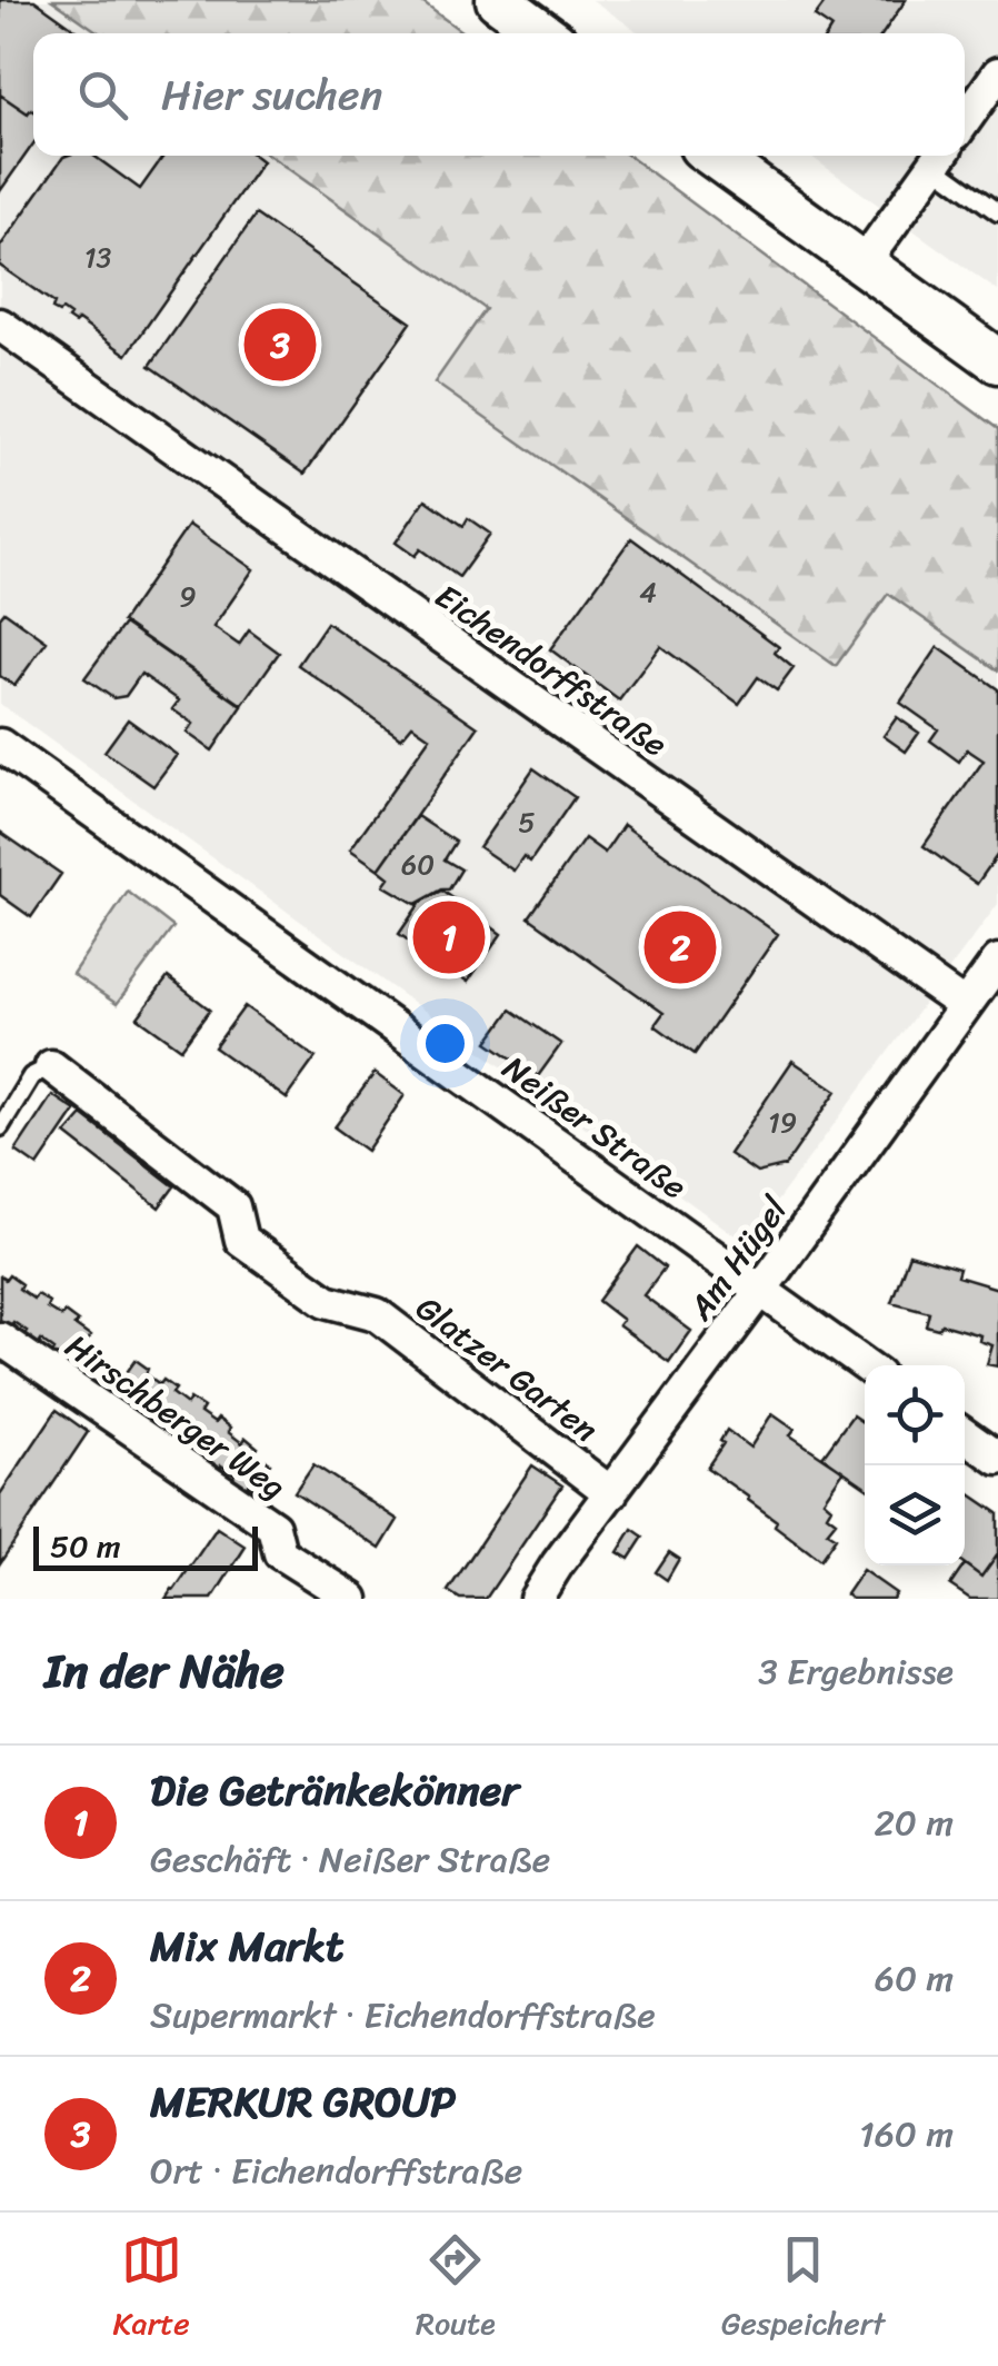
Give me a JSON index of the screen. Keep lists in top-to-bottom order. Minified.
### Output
{"streets":{"street":["Eichendorffstraße","Neißer Straße","Am Hügel","Glatzer Garten","Hirschberger Weg"]},"crossings":[["Eichendorffstraße","Am Hügel"],["Neißer Straße","Am Hügel"],["Am Hügel","Glatzer Garten"]],"house_numbers":["13","4","9","5","60","19"],"scale_bar":"50 m","page":{"search":"Hier suchen","pins":["3","1","2"],"scale":"50 m","heading":["In der Nähe","3 Ergebnisse"],"list":[{"mark":"1","name":"Die Getränkekönner","note":"Geschäft · Neißer Straße","value":"20 m"},{"mark":"2","name":"Mix Markt","note":"Supermarkt · Eichendorffstraße","value":"60 m"},{"mark":"3","name":"MERKUR GROUP","note":"Ort · Eichendorffstraße","value":"160 m"}],"nav":["Karte","Route","Gespeichert"]}}
